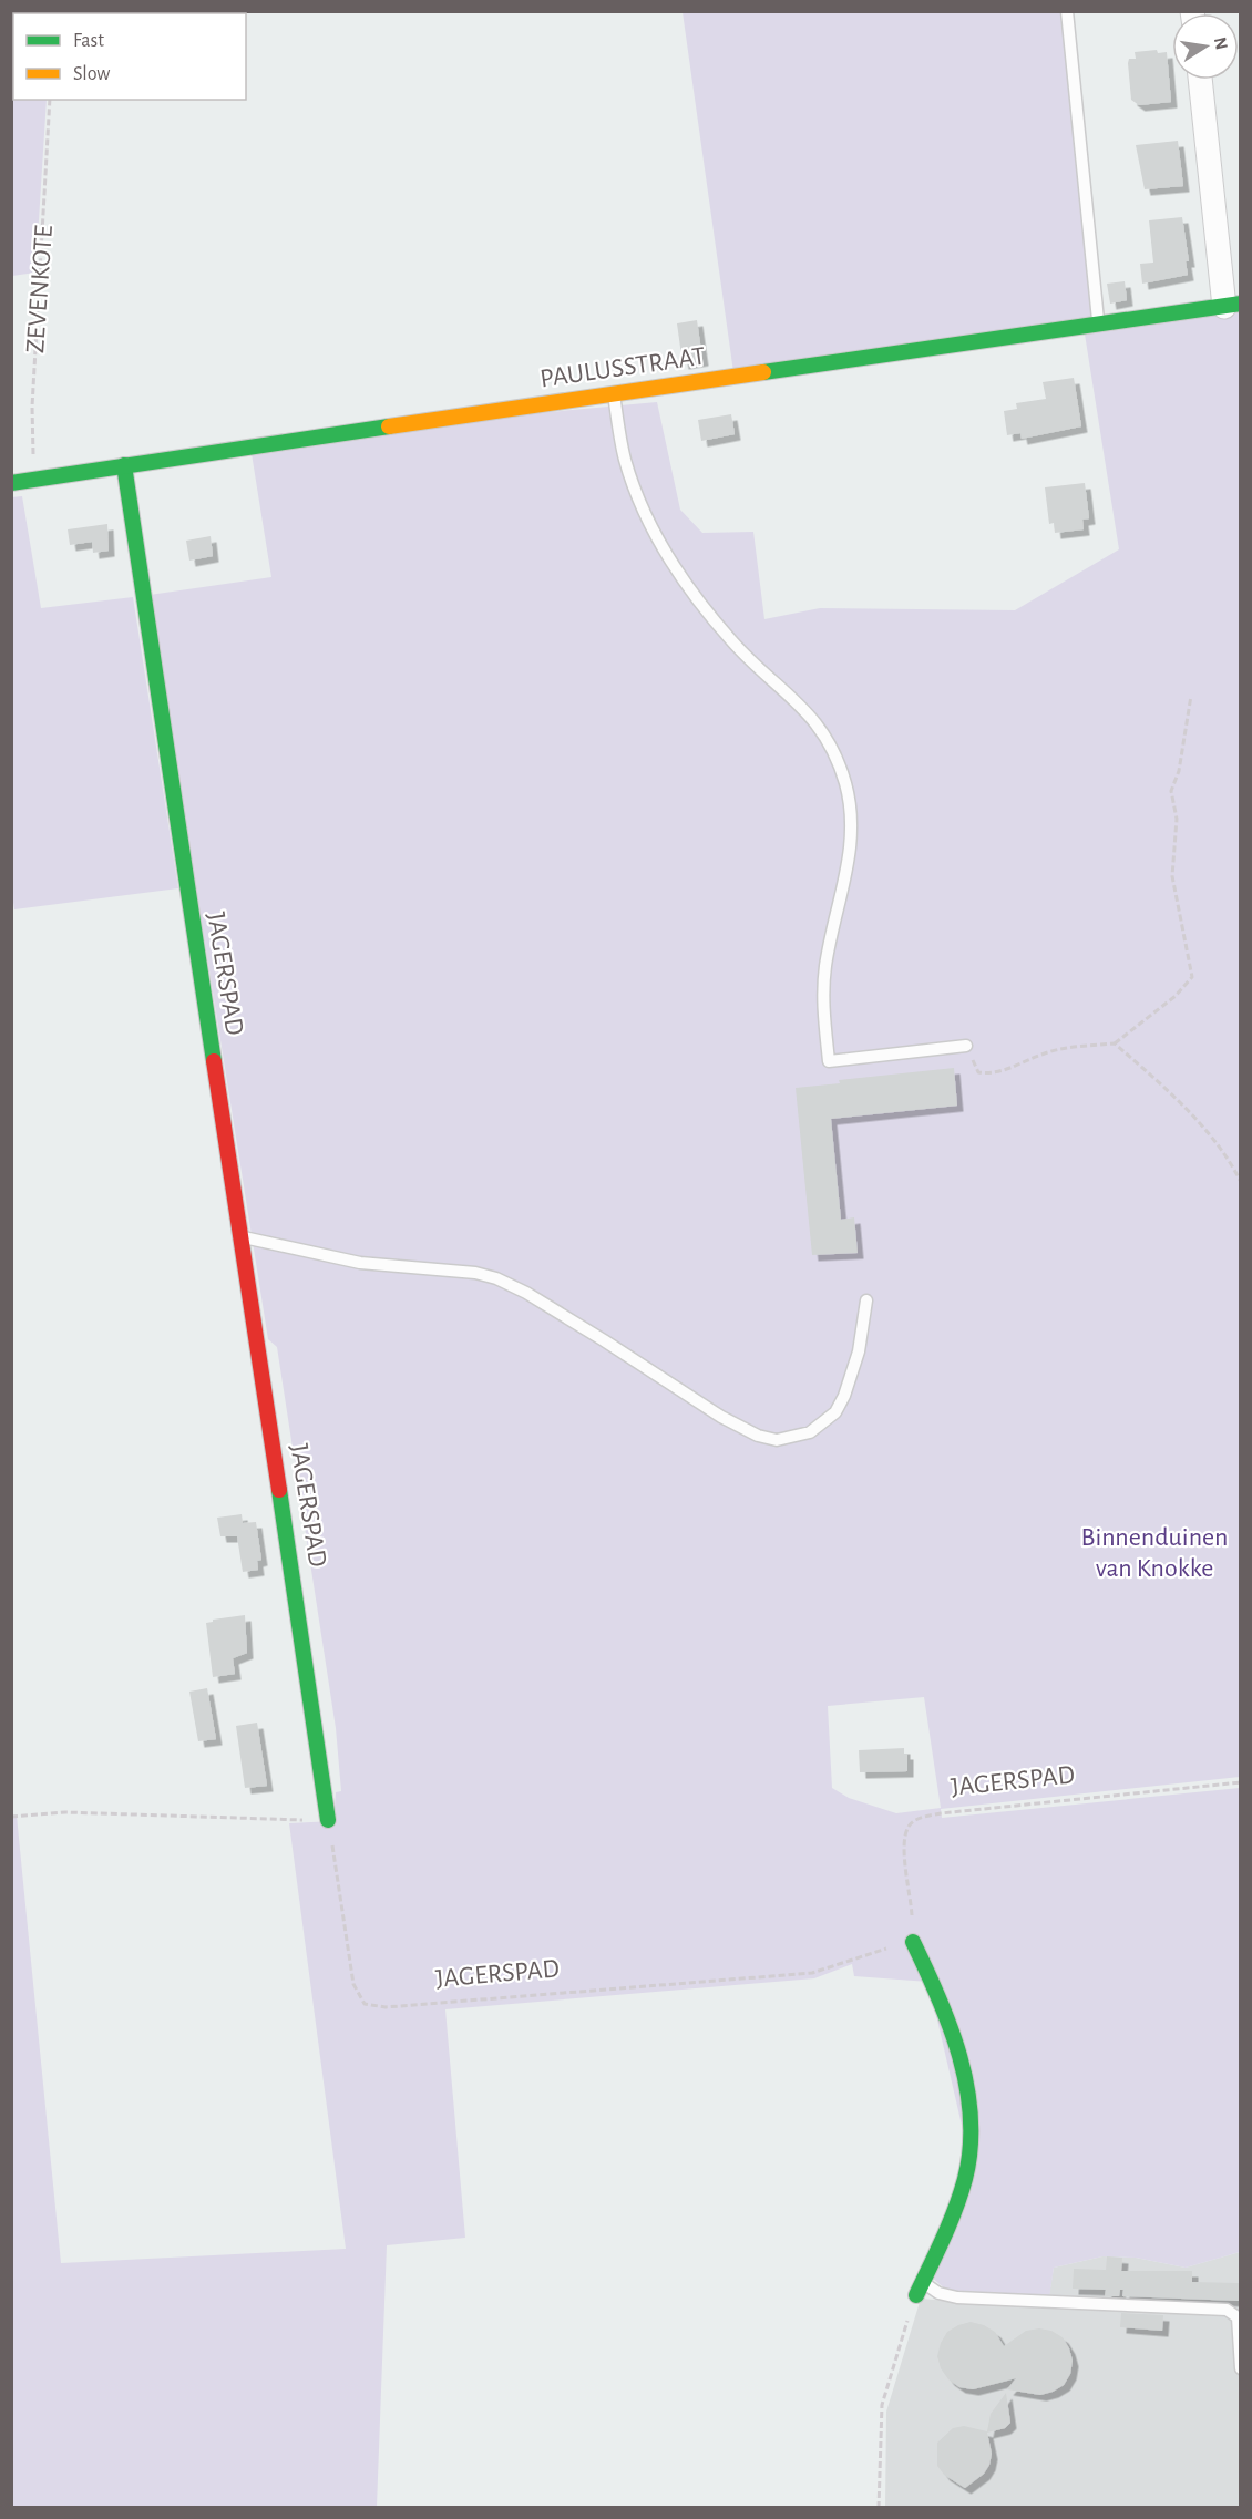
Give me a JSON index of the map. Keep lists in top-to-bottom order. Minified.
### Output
{"streets":{"street":["PAULUSSTRAAT","JAGERSPAD"],"path":["ZEVENKOTE"]},"crossings":[["ZEVENKOTE","PAULUSSTRAAT"],["PAULUSSTRAAT","JAGERSPAD"]],"parks":["Binnenduinen van Knokke"],"legend":["Fast","Slow"],"north":"right"}
